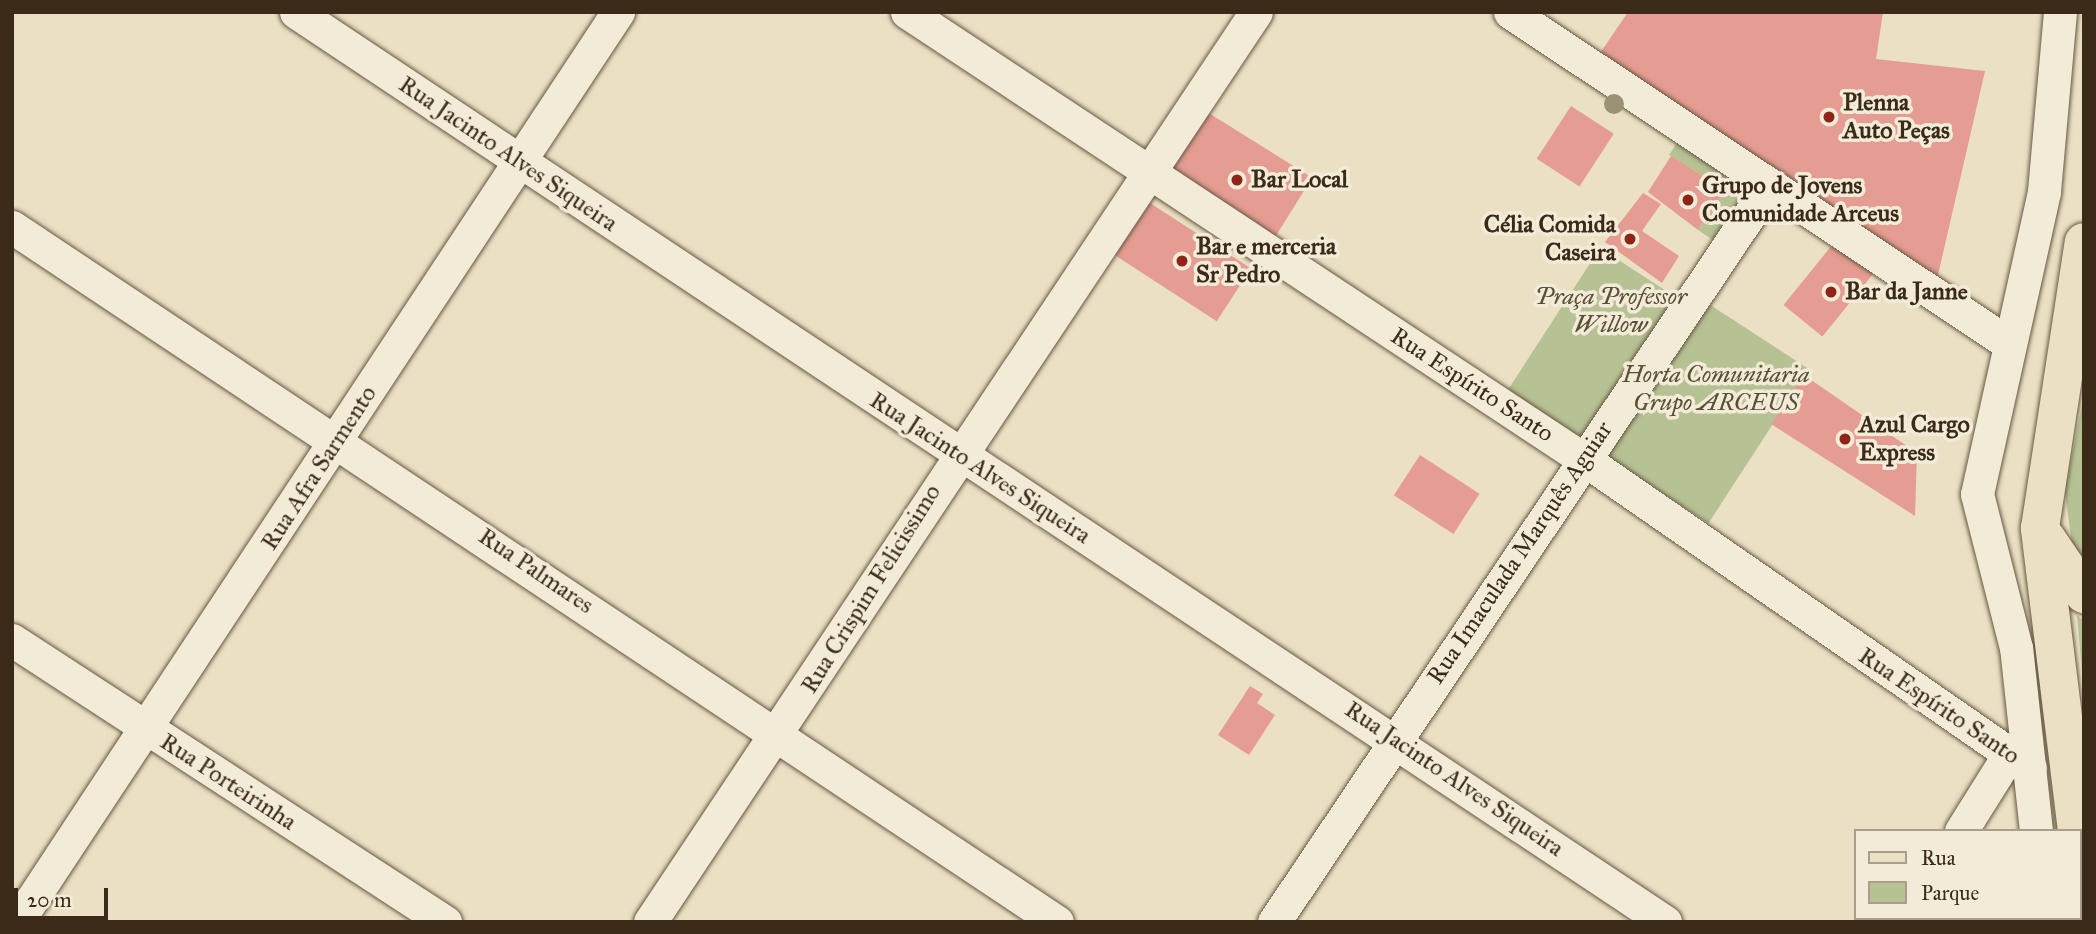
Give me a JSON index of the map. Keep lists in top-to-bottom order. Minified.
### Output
{"streets":{"street":["Rua Jacinto Alves Siqueira","Rua Espírito Santo","Rua Afra Sarmento","Rua Imaculada Marquês Aguiar","Rua Palmares","Rua Crispim Felicissimo","Rua Porteirinha"]},"crossings":[["Rua Jacinto Alves Siqueira","Rua Afra Sarmento"],["Rua Jacinto Alves Siqueira","Rua Imaculada Marquês Aguiar"],["Rua Jacinto Alves Siqueira","Rua Crispim Felicissimo"],["Rua Espírito Santo","Rua Imaculada Marquês Aguiar"],["Rua Espírito Santo","Rua Crispim Felicissimo"],["Rua Afra Sarmento","Rua Palmares"],["Rua Afra Sarmento","Rua Porteirinha"],["Rua Palmares","Rua Crispim Felicissimo"]],"parks":["Praça Professor Willow","Horta Comunitaria Grupo ARCEUS"],"places":["Plenna Auto Peças","Bar Local","Grupo de Jovens Comunidade Arceus","Célia Comida Caseira","Bar e merceria Sr Pedro","Bar da Janne","Azul Cargo Express"],"legend":["Rua","Parque"],"scale_bar":"20 m"}
